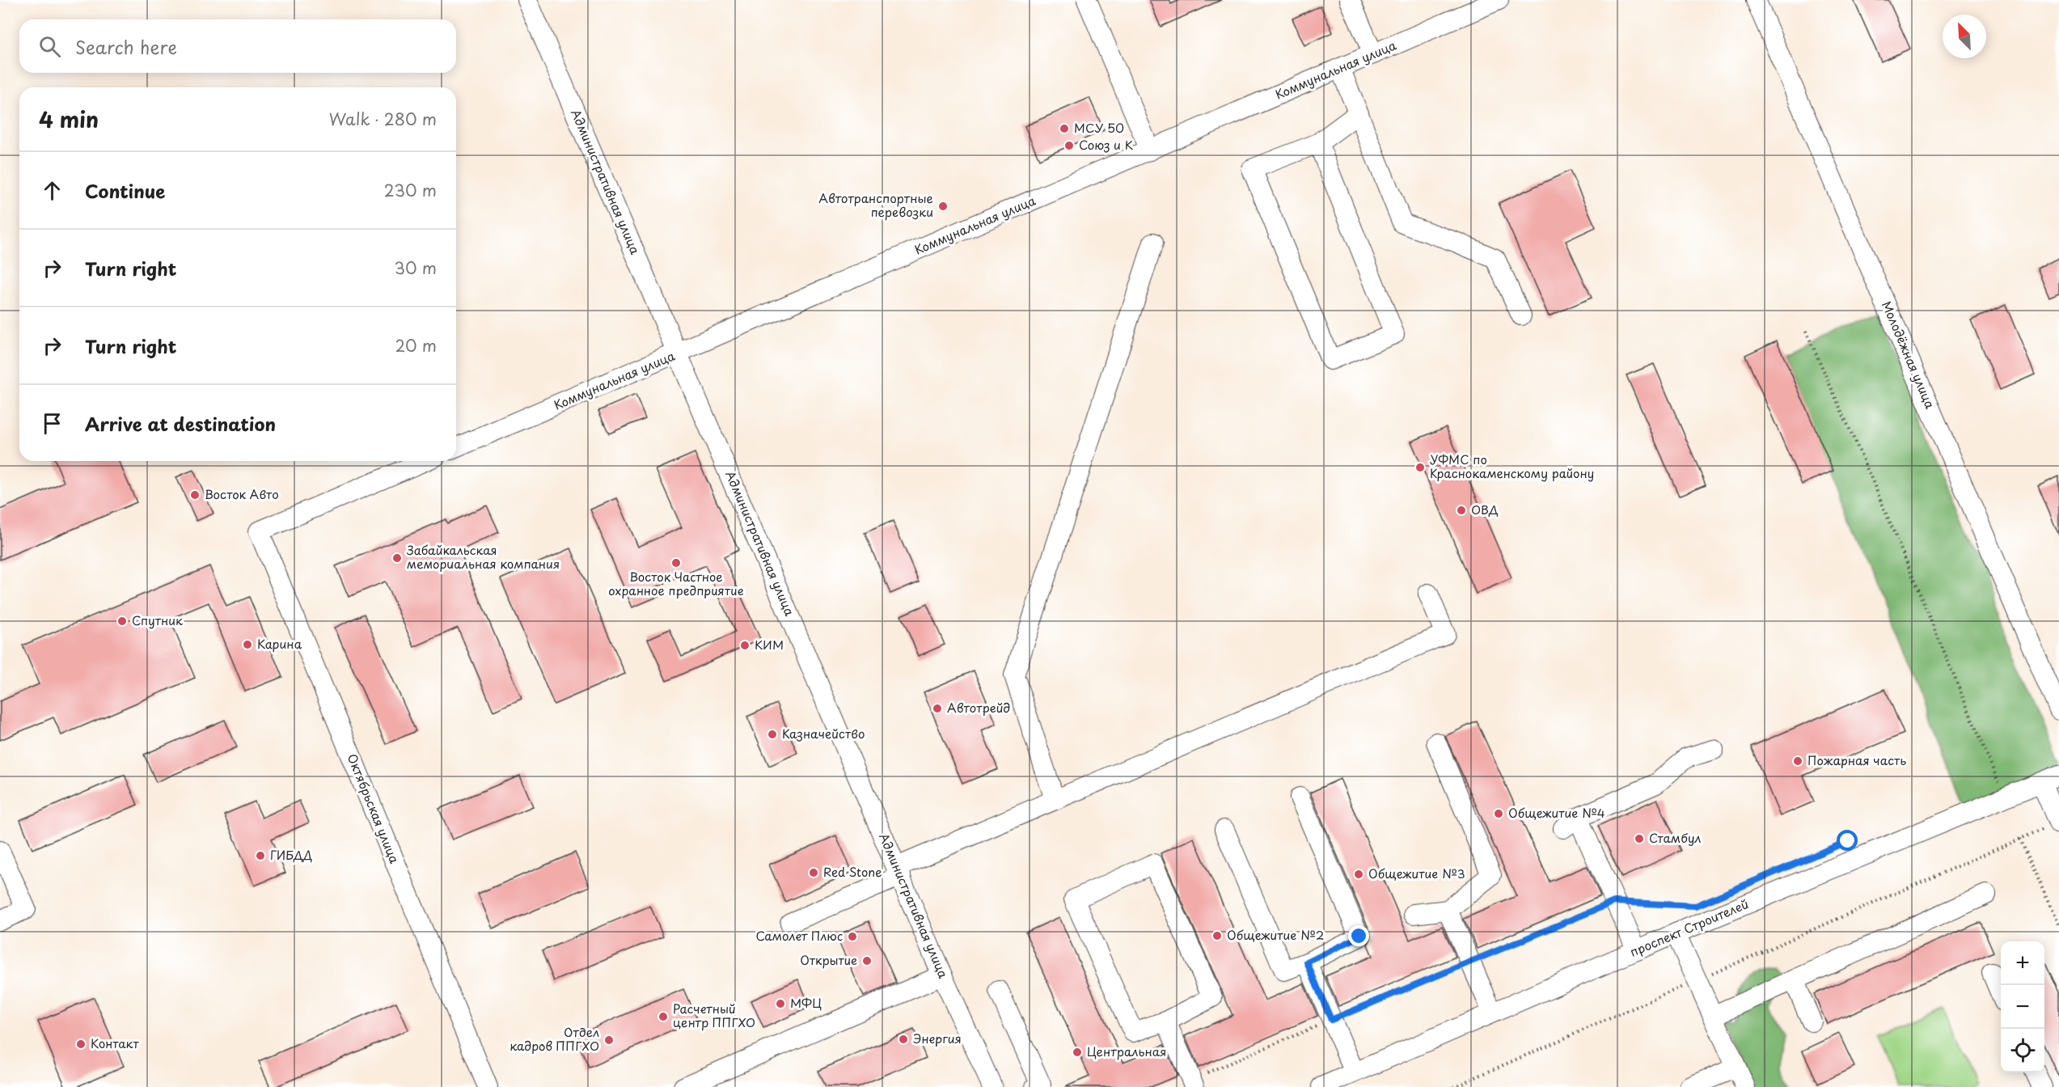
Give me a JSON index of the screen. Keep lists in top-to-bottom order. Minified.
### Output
{"streets":{"street":["Коммунальная улица","Административная улица","Молодёжная улица","Октябрьская улица","проспект Строителей"]},"crossings":[["Коммунальная улица","Административная улица"]],"places":["МСУ 50","Союз и К","Автотранспортные перевозки","УФМС по Краснокаменскому району","Восток Авто","ОВД","Забайкальская мемориальная компания","Восток Частное охранное предприятие","Спутник","Карина","КИМ","Автотрейд","Казначейство","Пожарная часть","Общежитие №4","Стамбул","ГИБДД","Red Stone","Общежитие №3","Общежитие №2","Самолет Плюс","Открытие","МФЦ","Расчетный центр ППГХО","Энергия","Отдел кадров ППГХО","Контакт","Центральная"],"north":"top left","page":{"search":"Search here","heading":["4 min","Walk · 280 m"],"list":[["Continue","230 m"],["Turn right","30 m"],["Turn right","20 m"],"Arrive at destination"],"map_buttons":["+","−"]}}
